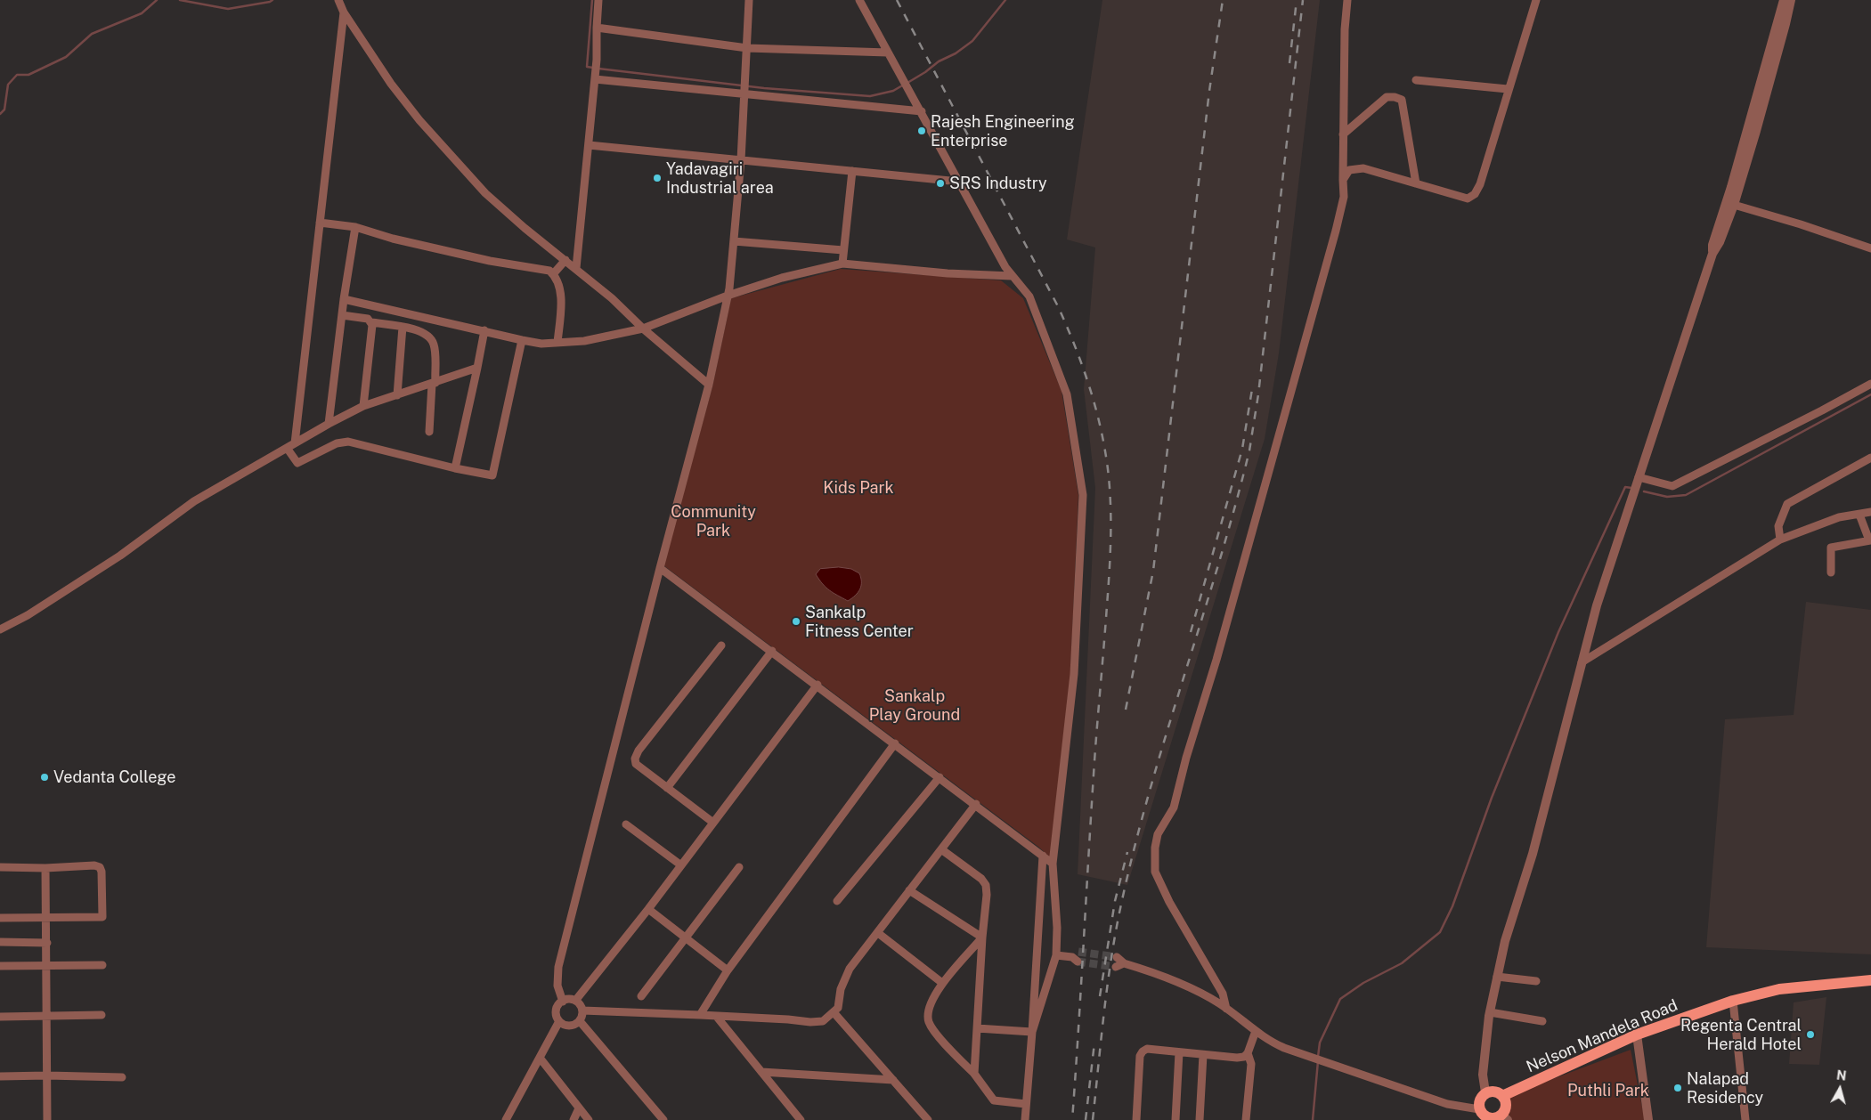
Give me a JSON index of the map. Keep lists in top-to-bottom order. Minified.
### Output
{"streets":{"main road":["Nelson Mandela Road"]},"parks":["Kids Park","Community Park","Sankalp Play Ground","Puthli Park"],"places":["Rajesh Engineering Enterprise","Yadavagiri Industrial area","SRS Industry","Sankalp Fitness Center","Vedanta College","Regenta Central Herald Hotel","Nalapad Residency"],"north":"top"}
